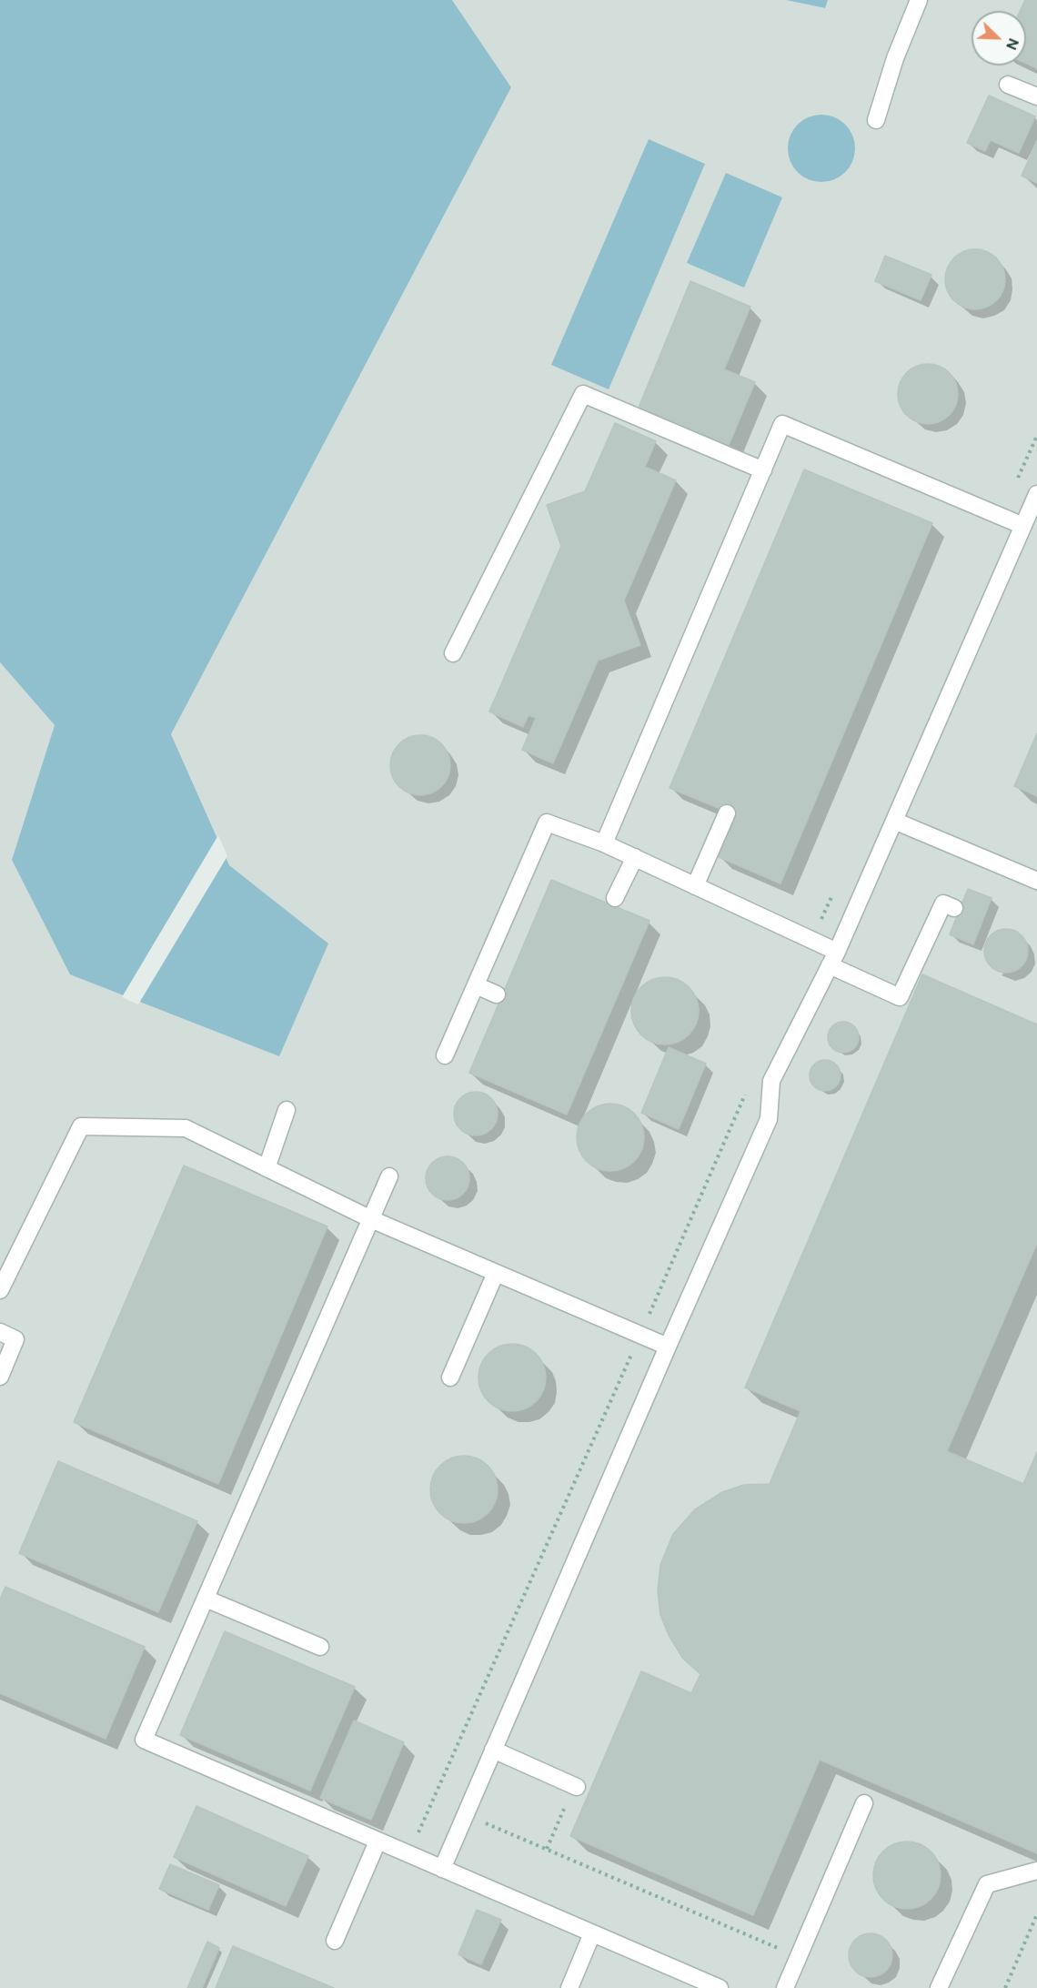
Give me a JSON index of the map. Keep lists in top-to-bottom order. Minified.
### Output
{"north":"bottom right"}
